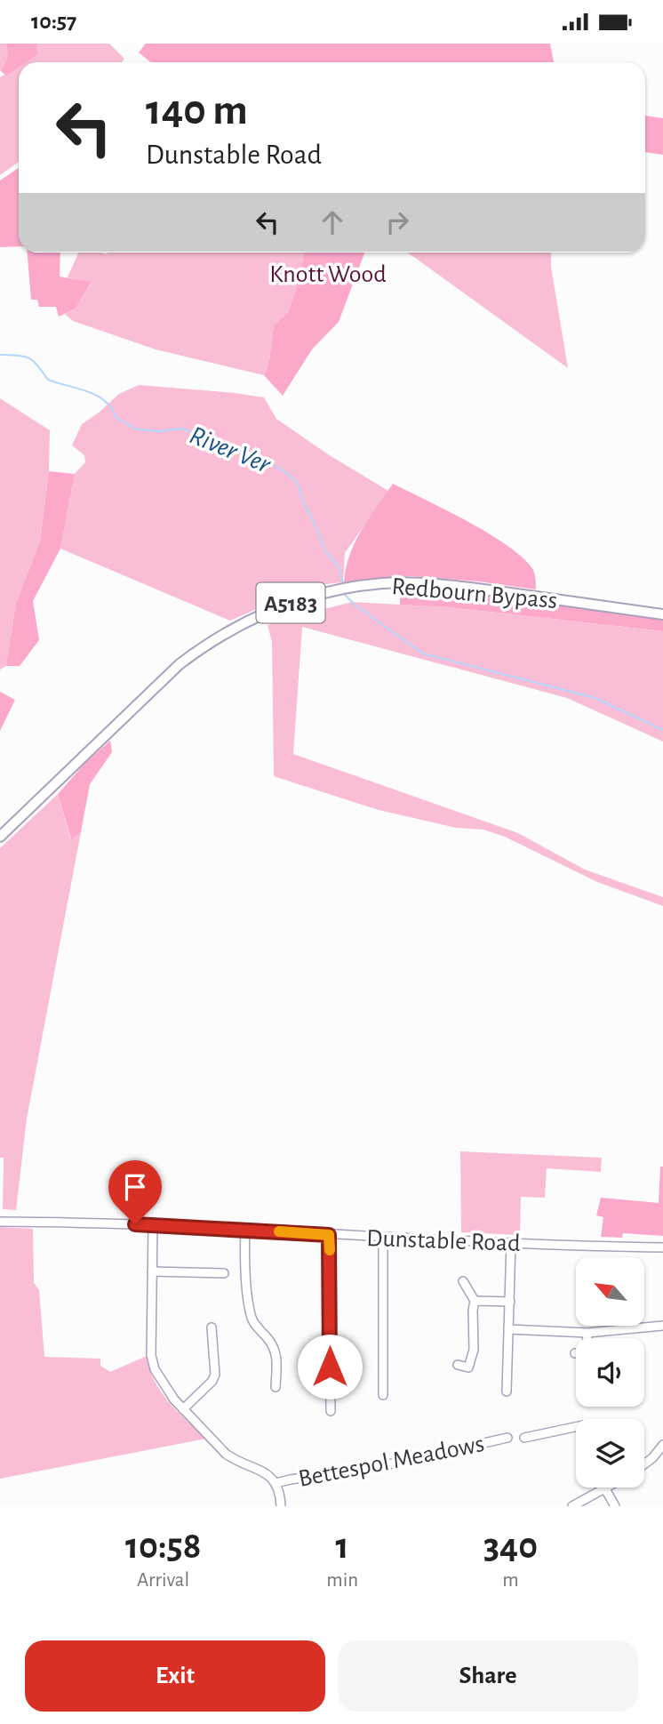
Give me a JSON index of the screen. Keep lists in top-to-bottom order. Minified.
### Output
{"streets":{"main road":["Redbourn Bypass","A5183"],"street":["Dunstable Road","Bettespol Meadows"]},"water":["River Ver"],"parks":["Knott Wood"],"north":"top left","page":{"status":"10:57","turn":["140 m","Dunstable Road"],"eta":["10:58","Arrival","1","min","340","m"],"buttons":["Exit","Share"]}}
